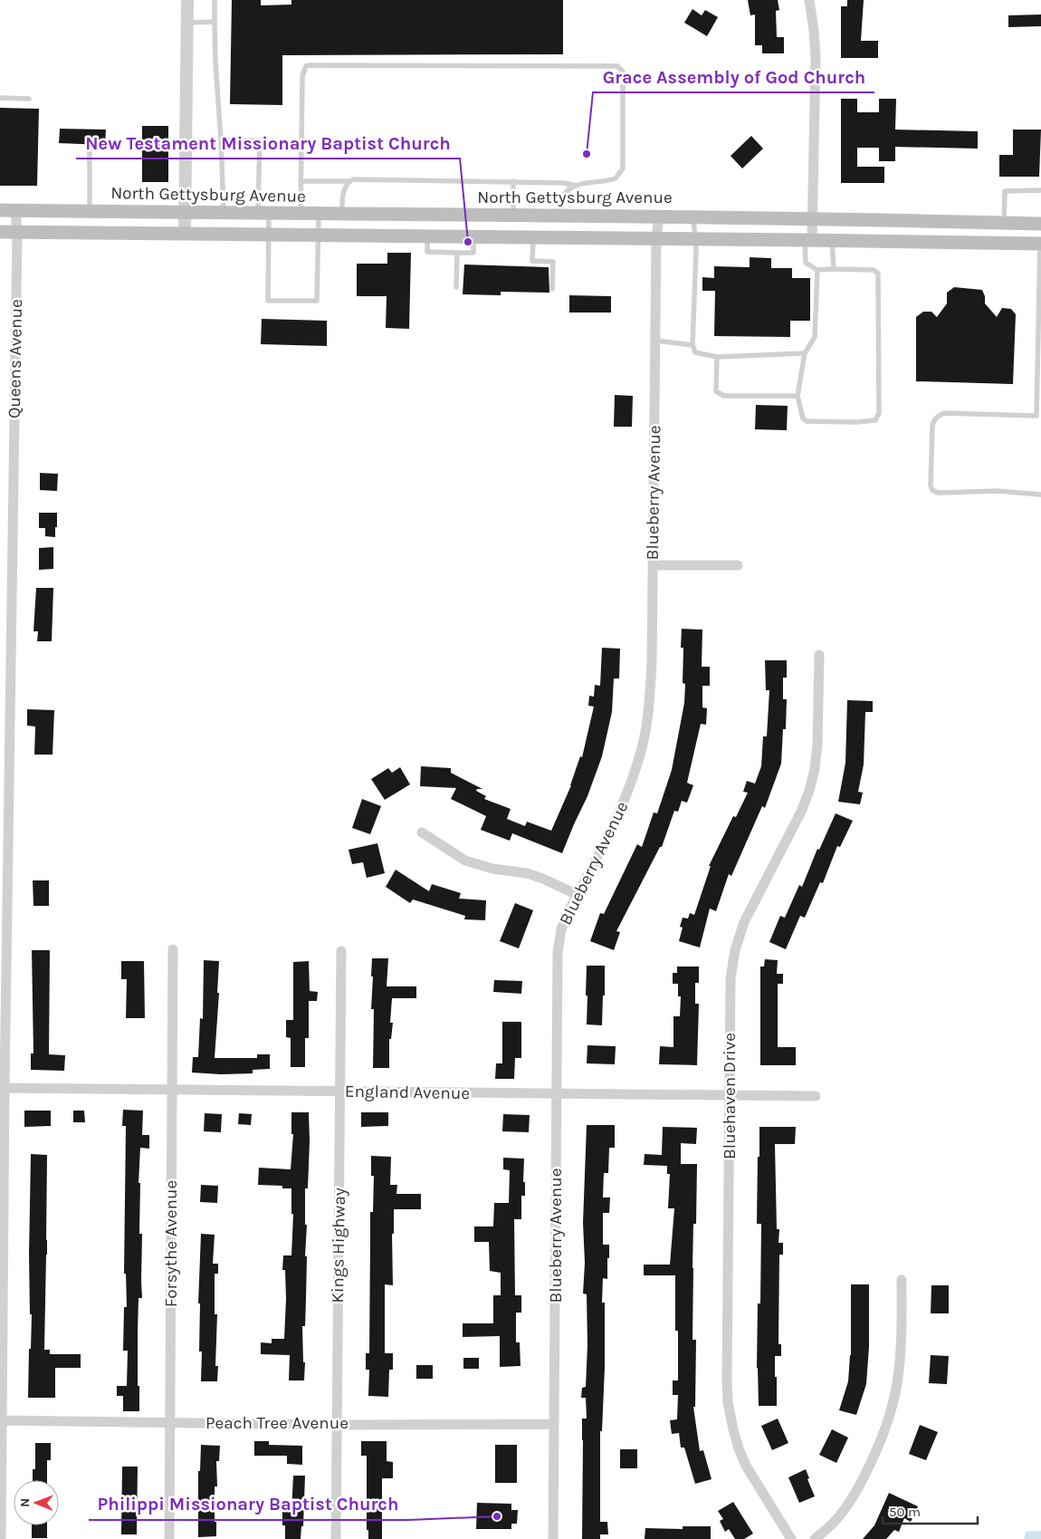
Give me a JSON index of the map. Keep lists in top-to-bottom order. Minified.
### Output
{"streets":{"main road":["North Gettysburg Avenue"],"street":["Queens Avenue","Blueberry Avenue","England Avenue","Bluehaven Drive","Forsythe Avenue","Kings Highway","Peach Tree Avenue"]},"crossings":[["North Gettysburg Avenue","Queens Avenue"],["North Gettysburg Avenue","Blueberry Avenue"],["Queens Avenue","England Avenue"],["Queens Avenue","Peach Tree Avenue"],["Blueberry Avenue","England Avenue"],["Blueberry Avenue","Peach Tree Avenue"],["England Avenue","Bluehaven Drive"],["England Avenue","Forsythe Avenue"],["England Avenue","Kings Highway"],["Forsythe Avenue","Peach Tree Avenue"],["Kings Highway","Peach Tree Avenue"]],"places":["Grace Assembly of God Church","New Testament Missionary Baptist Church","Philippi Missionary Baptist Church"],"scale_bar":"50 m","north":"left"}
